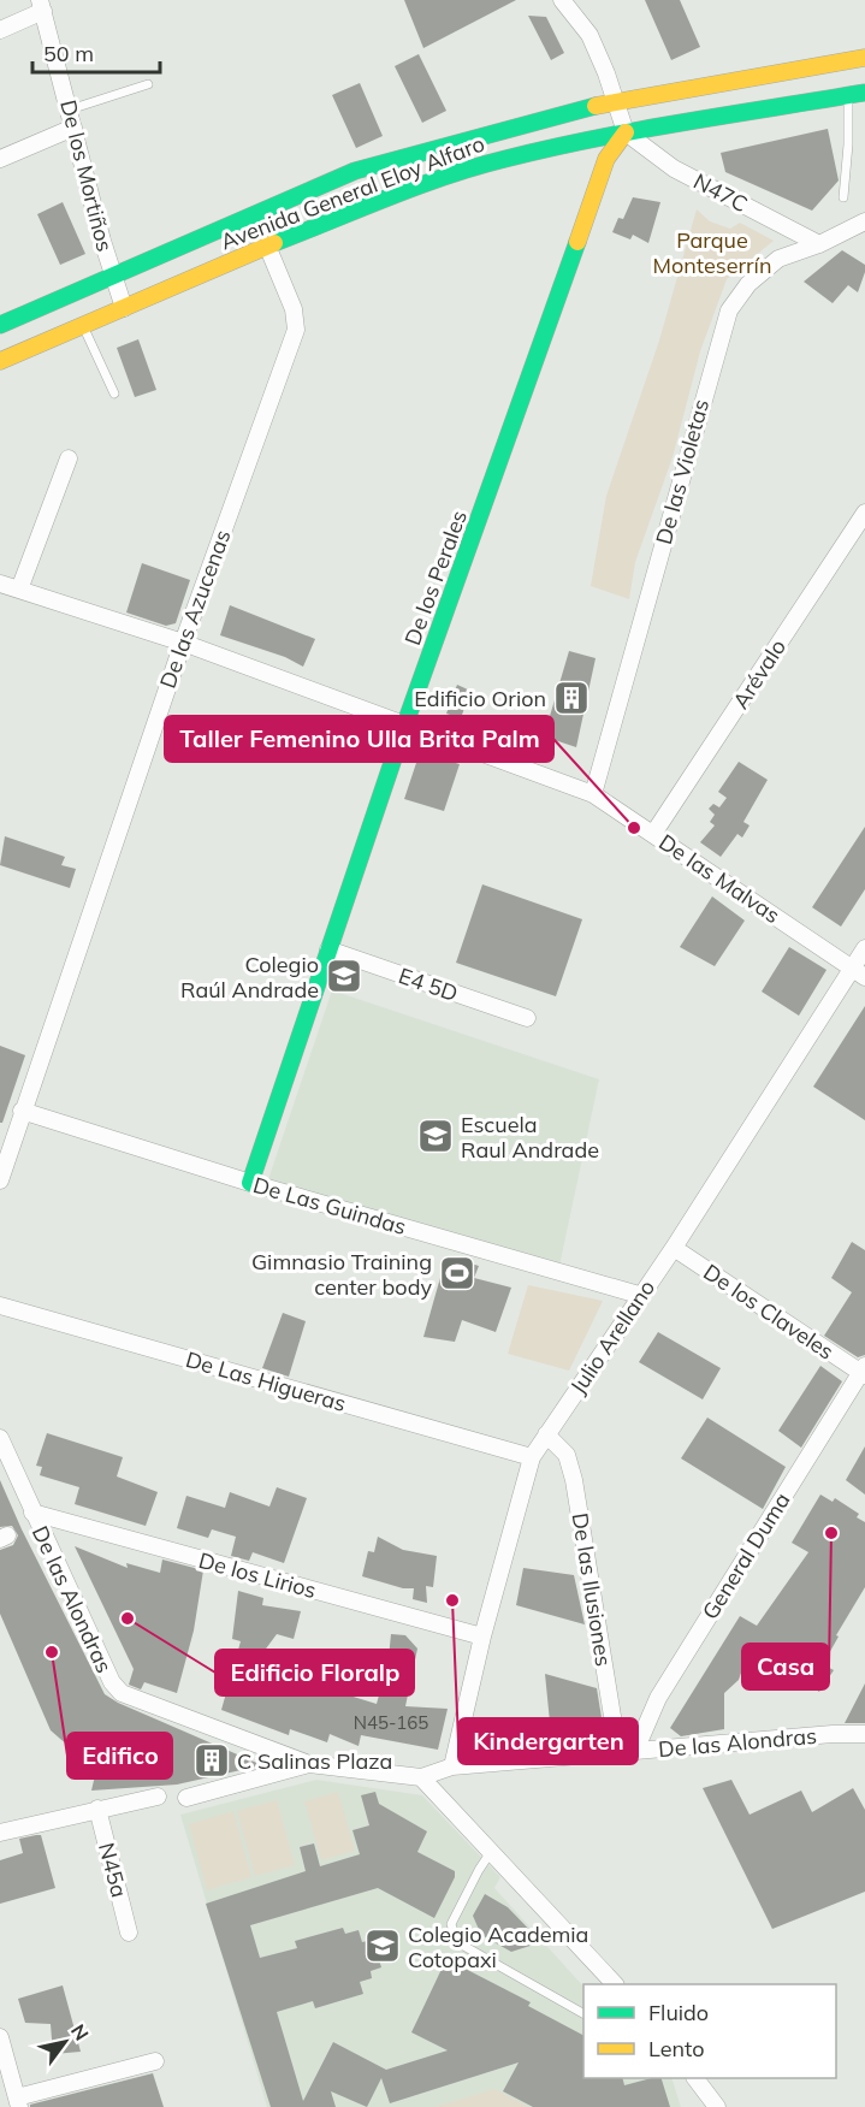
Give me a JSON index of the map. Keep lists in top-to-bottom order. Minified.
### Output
{"streets":{"main road":["Avenida General Eloy Alfaro","De los Perales"],"street":["De los Mortiños","N47C","De las Violetas","De las Azucenas","Arévalo","De las Malvas","E4 5D","De Las Guindas","De los Claveles","Julio Arellano","De Las Higueras","General Duma","De los Lirios","De las Ilusiones","De las Alondras","N45a"]},"crossings":[["De los Mortiños","Avenida General Eloy Alfaro"],["Avenida General Eloy Alfaro","N47C"],["Avenida General Eloy Alfaro","De los Perales"],["Avenida General Eloy Alfaro","De las Azucenas"],["N47C","De las Violetas"],["N47C","De los Perales"],["De las Violetas","De las Malvas"],["De los Perales","De las Malvas"],["De los Perales","E4 5D"],["De los Perales","De Las Guindas"],["De las Azucenas","De las Malvas"],["De las Azucenas","De Las Guindas"],["Arévalo","De las Malvas"],["De las Malvas","Julio Arellano"],["De Las Guindas","Julio Arellano"],["De los Claveles","Julio Arellano"],["De los Claveles","General Duma"],["Julio Arellano","De Las Higueras"],["Julio Arellano","De los Lirios"],["Julio Arellano","De las Ilusiones"],["Julio Arellano","De las Alondras"],["General Duma","De las Ilusiones"],["General Duma","De las Alondras"],["De los Lirios","De las Alondras"],["De las Ilusiones","De las Alondras"]],"parks":["Parque Monteserrín"],"places":{"building":["Edificio Orion","C Salinas Plaza"],"other":["Taller Femenino Ulla Brita Palm","Casa","Kindergarten","Edificio Floralp","Edifico"],"school or university":["Colegio Raúl Andrade","Escuela Raul Andrade","Colegio Academia Cotopaxi"],"sports":["Gimnasio Training center body"]},"house_numbers":["N45-165"],"legend":["Fluido","Lento"],"scale_bar":"50 m","north":"top right"}
